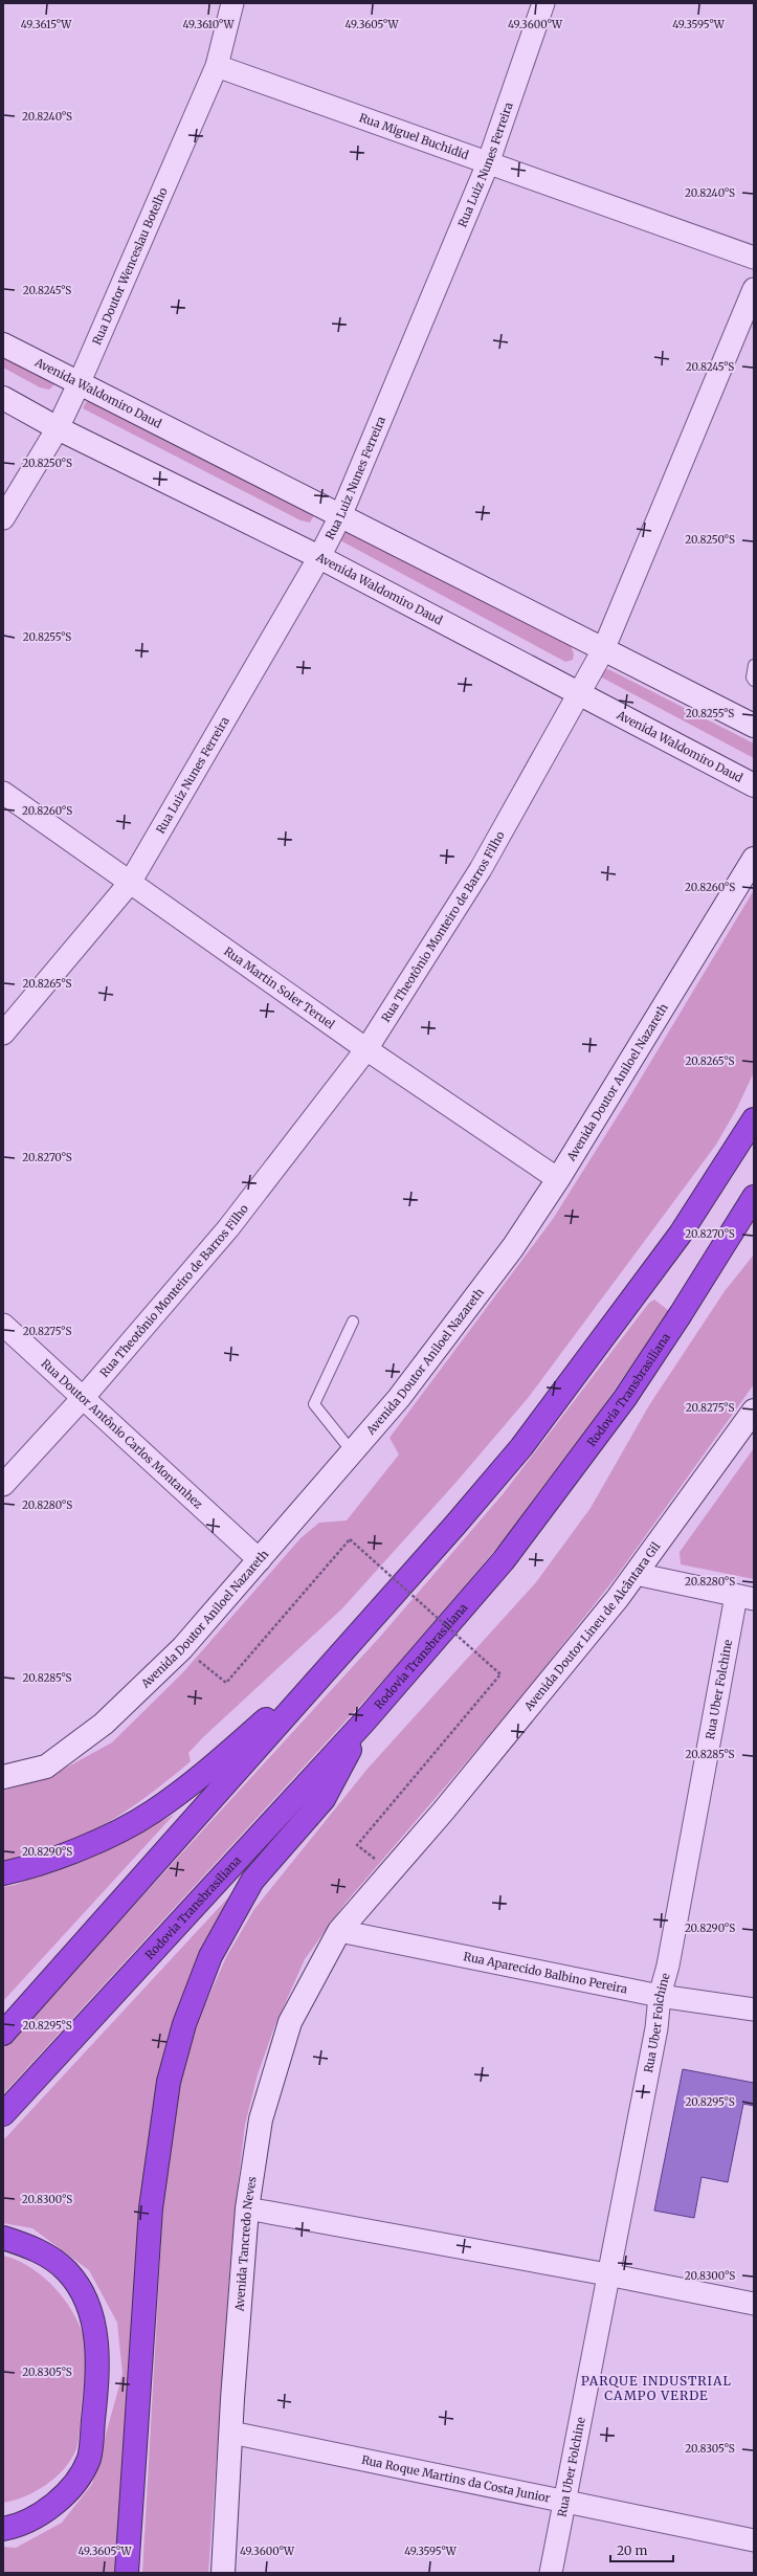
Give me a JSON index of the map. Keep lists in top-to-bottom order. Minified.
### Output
{"streets":{"highway":["Rodovia Transbrasiliana"],"main road":["Avenida Waldomiro Daud","Avenida Doutor Aniloel Nazareth","Avenida Doutor Lineu de Alcântara Gil","Avenida Tancredo Neves"],"street":["Rua Miguel Buchidid","Rua Luiz Nunes Ferreira","Rua Doutor Wenceslau Botelho","Rua Theotônio Monteiro de Barros Filho","Rua Martin Soler Teruel","Rua Doutor Antônio Carlos Montanhez","Rua Uber Folchine","Rua Aparecido Balbino Pereira","Rua Roque Martins da Costa Junior"]},"crossings":[["Rua Miguel Buchidid","Rua Luiz Nunes Ferreira"],["Rua Miguel Buchidid","Rua Doutor Wenceslau Botelho"],["Rua Luiz Nunes Ferreira","Avenida Waldomiro Daud"],["Rua Luiz Nunes Ferreira","Rua Martin Soler Teruel"],["Rua Doutor Wenceslau Botelho","Avenida Waldomiro Daud"],["Avenida Waldomiro Daud","Rua Theotônio Monteiro de Barros Filho"],["Rua Theotônio Monteiro de Barros Filho","Rua Martin Soler Teruel"],["Rua Theotônio Monteiro de Barros Filho","Rua Doutor Antônio Carlos Montanhez"],["Rua Martin Soler Teruel","Avenida Doutor Aniloel Nazareth"],["Avenida Doutor Aniloel Nazareth","Rua Doutor Antônio Carlos Montanhez"],["Avenida Doutor Lineu de Alcântara Gil","Rua Aparecido Balbino Pereira"],["Avenida Doutor Lineu de Alcântara Gil","Avenida Tancredo Neves"],["Rua Uber Folchine","Rua Aparecido Balbino Pereira"],["Rua Uber Folchine","Rua Roque Martins da Costa Junior"],["Rua Aparecido Balbino Pereira","Avenida Tancredo Neves"],["Avenida Tancredo Neves","Rua Roque Martins da Costa Junior"]],"districts":["PARQUE INDUSTRIAL CAMPO VERDE"],"scale_bar":"20 m","coordinates":["49.3615°W","49.3610°W","49.3605°W","49.3600°W","49.3595°W","20.8240°S","20.8245°S","20.8250°S","20.8255°S","20.8260°S","20.8265°S","20.8270°S","20.8275°S","20.8280°S","20.8285°S","20.8290°S","20.8295°S","20.8300°S","20.8305°S"]}
